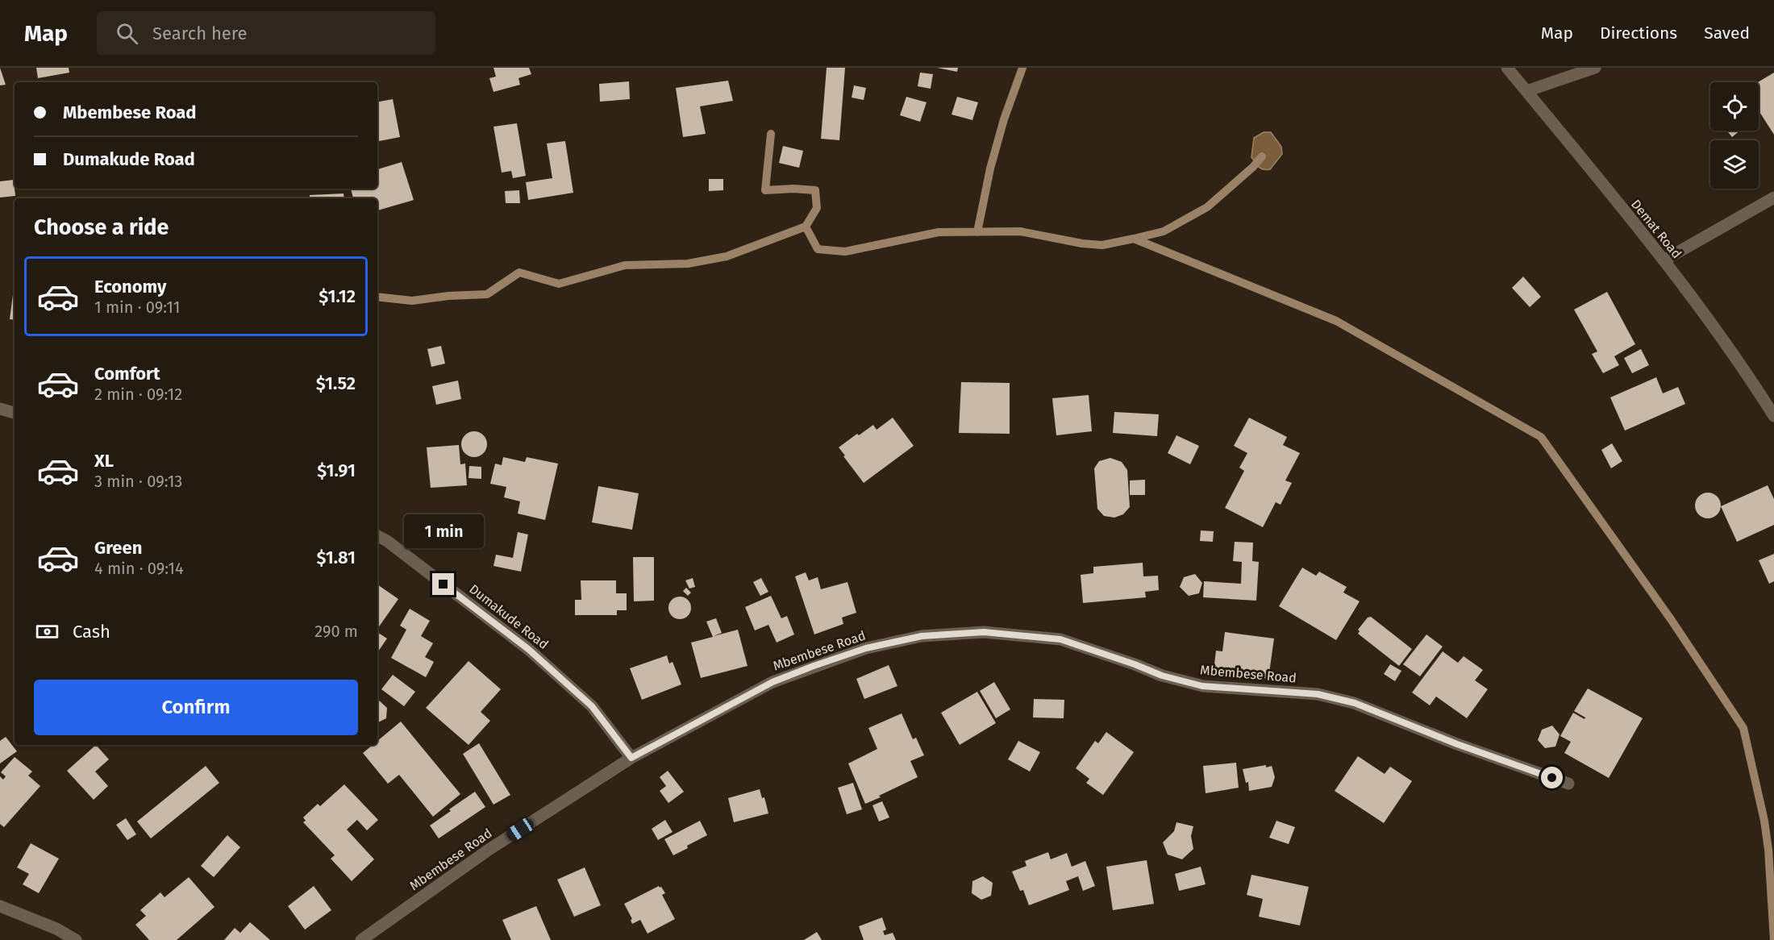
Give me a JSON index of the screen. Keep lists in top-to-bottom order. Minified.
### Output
{"streets":{"street":["Demat Road","Dumakude Road","Mbembese Road"]},"crossings":[["Dumakude Road","Mbembese Road"]],"page":{"header":"Map","search":"Search here","nav":["Map","Directions","Saved"],"banner":["Mbembese Road","Dumakude Road"],"heading":"Choose a ride","list":[{"name":"Economy","note":"1 min · 09:11","value":"$1.12"},{"name":"Comfort","note":"2 min · 09:12","value":"$1.52"},{"name":"XL","note":"3 min · 09:13","value":"$1.91"},{"name":"Green","note":"4 min · 09:14","value":"$1.81"}],"bubble":"1 min","pay":["Cash","290 m"],"buttons":"Confirm"}}
